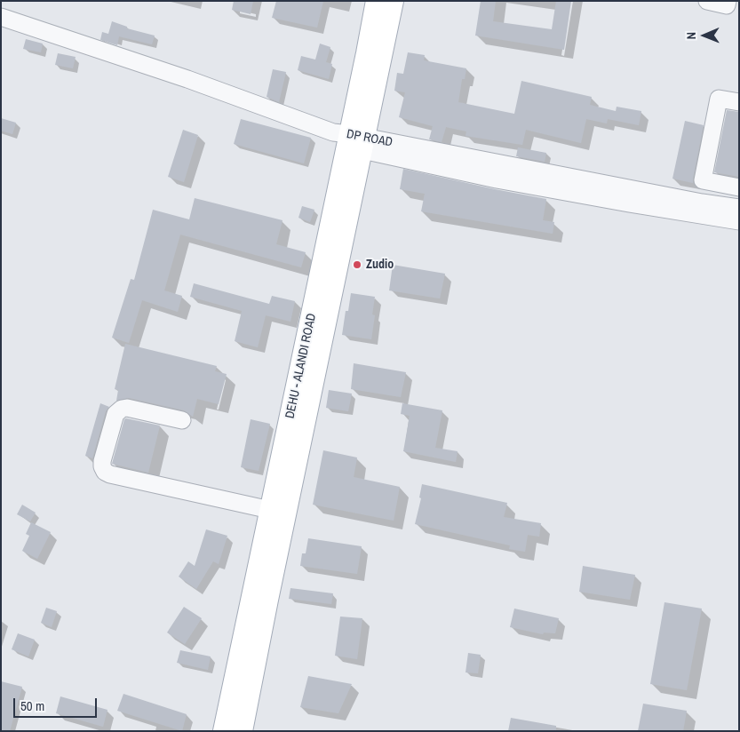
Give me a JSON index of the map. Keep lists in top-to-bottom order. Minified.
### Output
{"streets":{"main road":["DEHU - ALANDI ROAD"],"street":["DP ROAD"]},"crossings":[["DP ROAD","DEHU - ALANDI ROAD"]],"places":["Zudio"],"scale_bar":"50 m","north":"left"}
